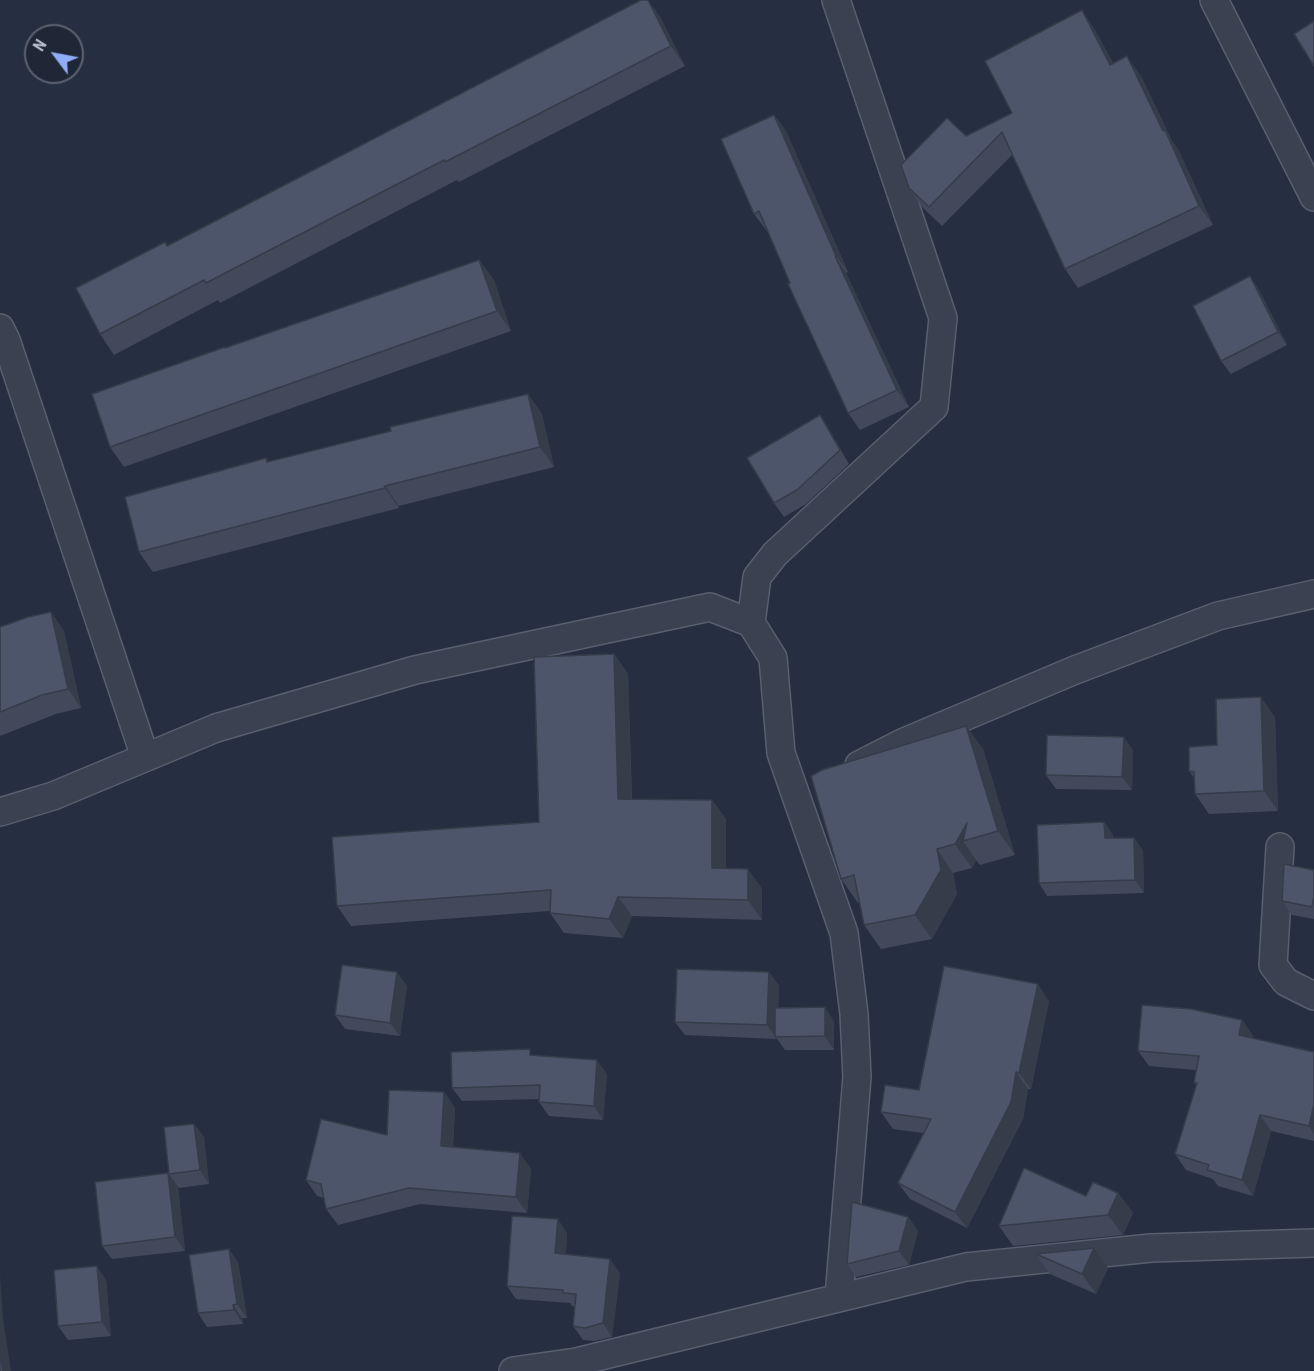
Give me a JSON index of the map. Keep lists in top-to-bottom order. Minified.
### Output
{"north":"top left"}
